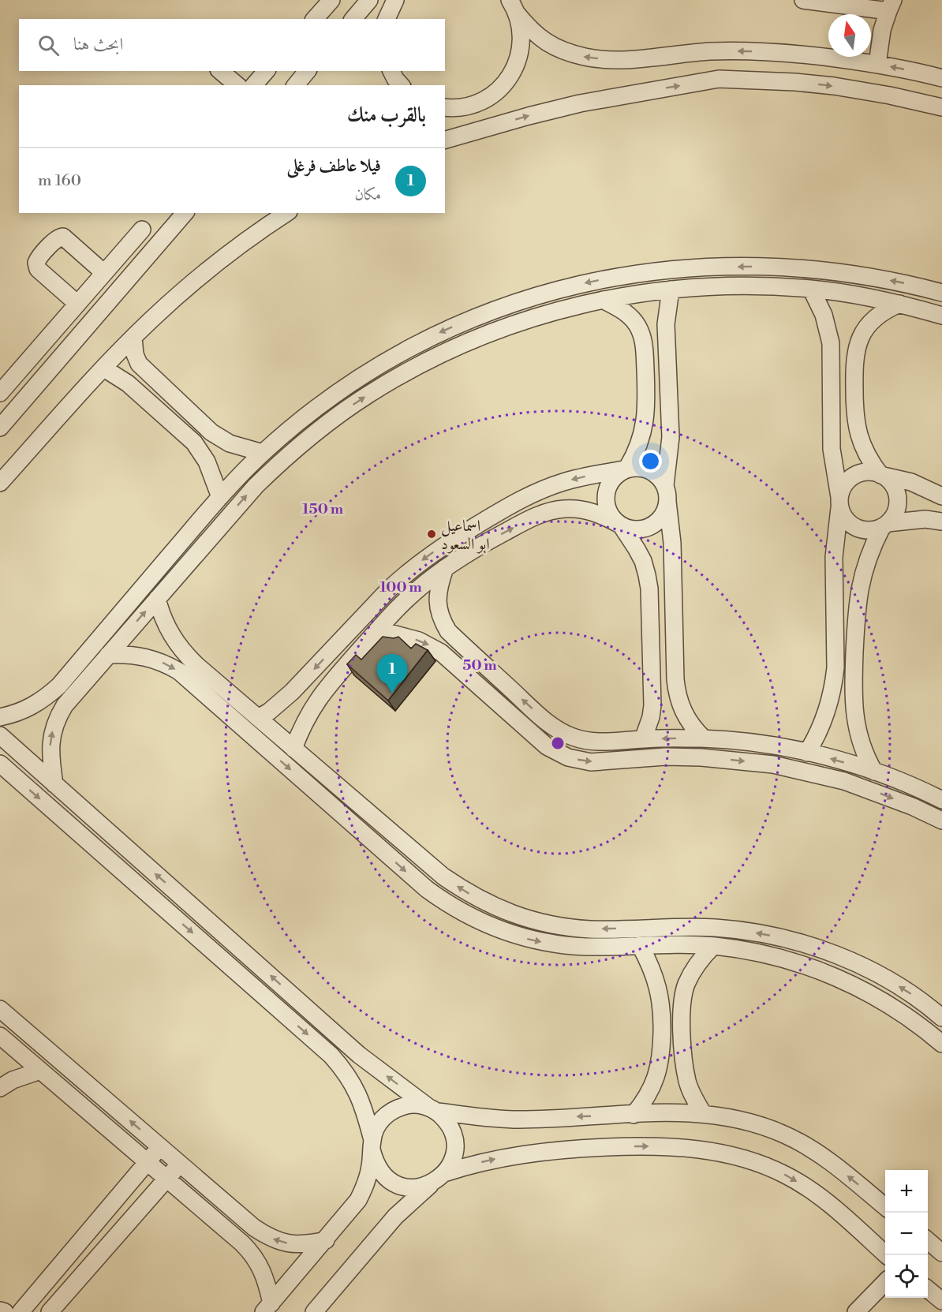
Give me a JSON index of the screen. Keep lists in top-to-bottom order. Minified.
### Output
{"places":["اسماعيل ابو السعود"],"north":"top","page":{"search":"ابحث هنا","heading":"بالقرب منك","list":[{"mark":"1","name":"فيلا عاطف فرغلى","note":"مكان","value":"160 m"}],"pins":"1","map_buttons":["+","−"]},"rings":["150 m","100 m","50 m"]}
